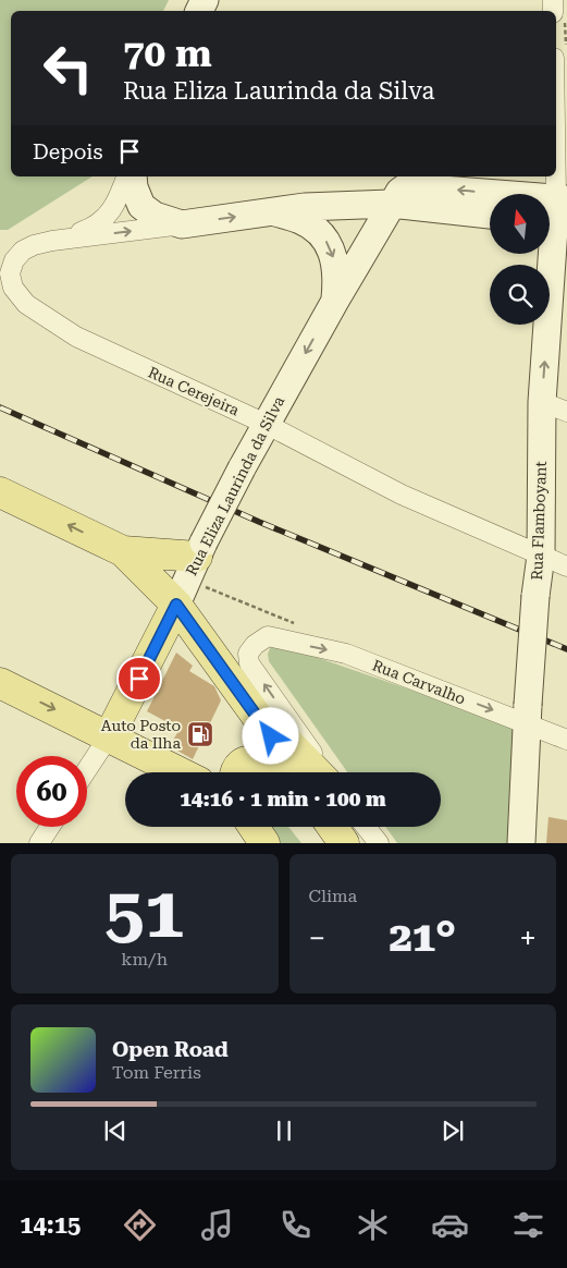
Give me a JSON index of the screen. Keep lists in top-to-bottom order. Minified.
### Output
{"streets":{"main road":["Rua Eliza Laurinda da Silva","Rua Flamboyant"],"street":["Rua Cerejeira","Rua Carvalho"]},"crossings":[["Rua Cerejeira","Rua Eliza Laurinda da Silva"],["Rua Cerejeira","Rua Flamboyant"],["Rua Flamboyant","Rua Carvalho"]],"places":{"fuel station":["Auto Posto da Ilha"]},"north":"top","page":{"turn":["70 m","Rua Eliza Laurinda da Silva"],"then":"Depois","limit":"60","trip":"14:16 · 1 min · 100 m","tile":[["51","km/h"],"Clima"],"heat":["−","21°","+"],"song":["Open Road","Tom Ferris"],"tabs":"14:15"}}
